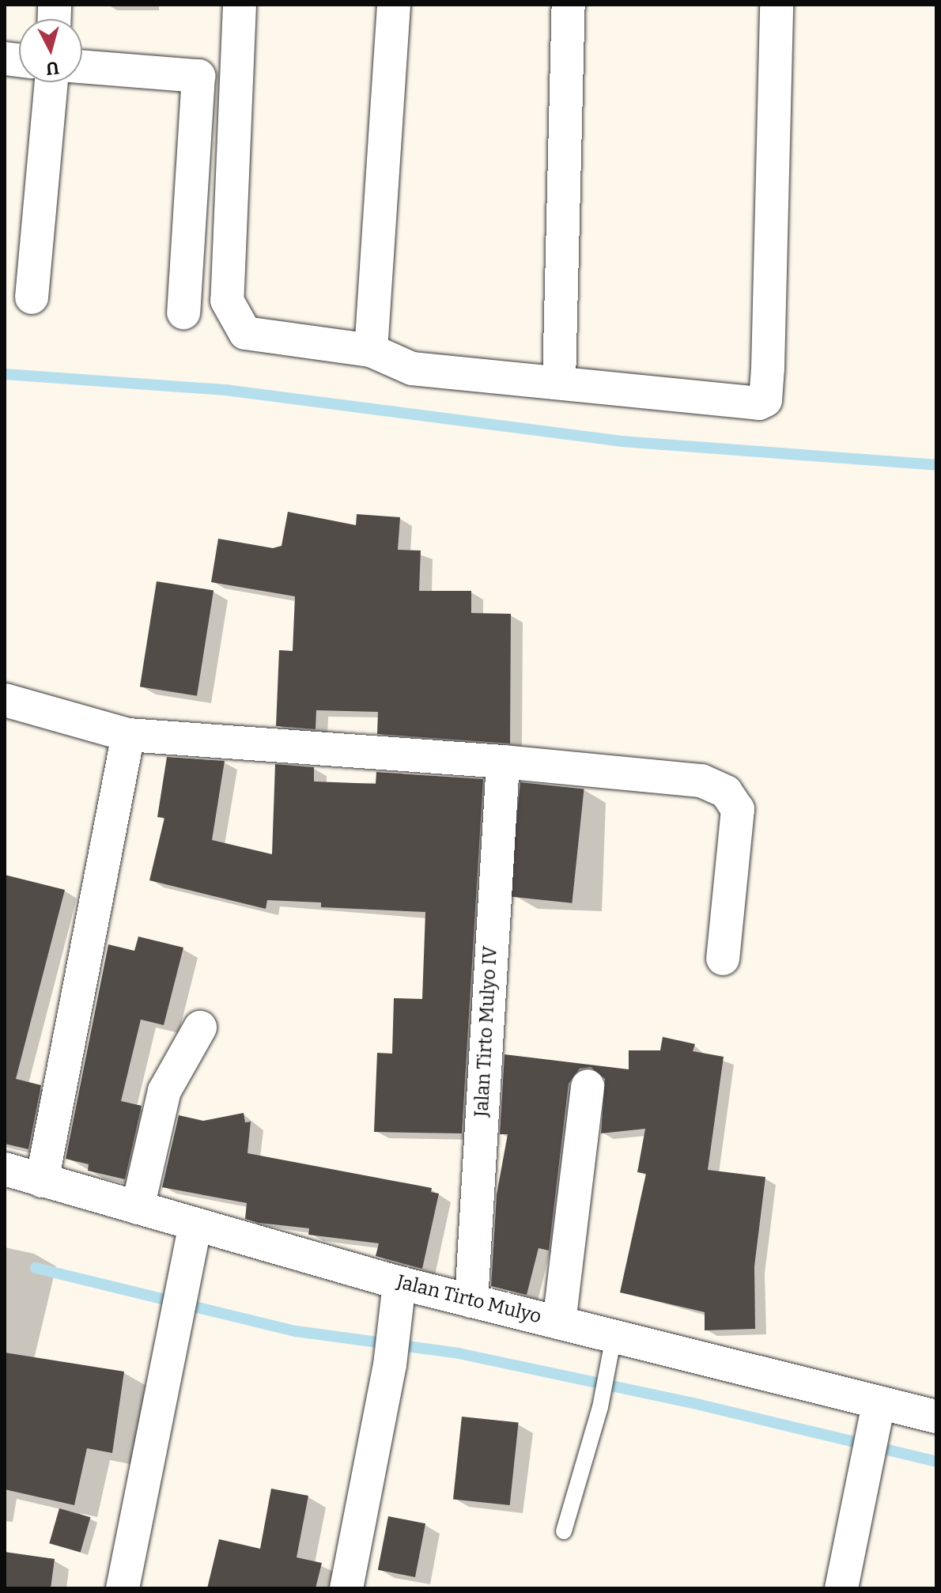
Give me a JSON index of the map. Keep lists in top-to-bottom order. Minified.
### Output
{"streets":{"street":["Jalan Tirto Mulyo IV","Jalan Tirto Mulyo"]},"crossings":[["Jalan Tirto Mulyo IV","Jalan Tirto Mulyo"]],"north":"bottom"}
